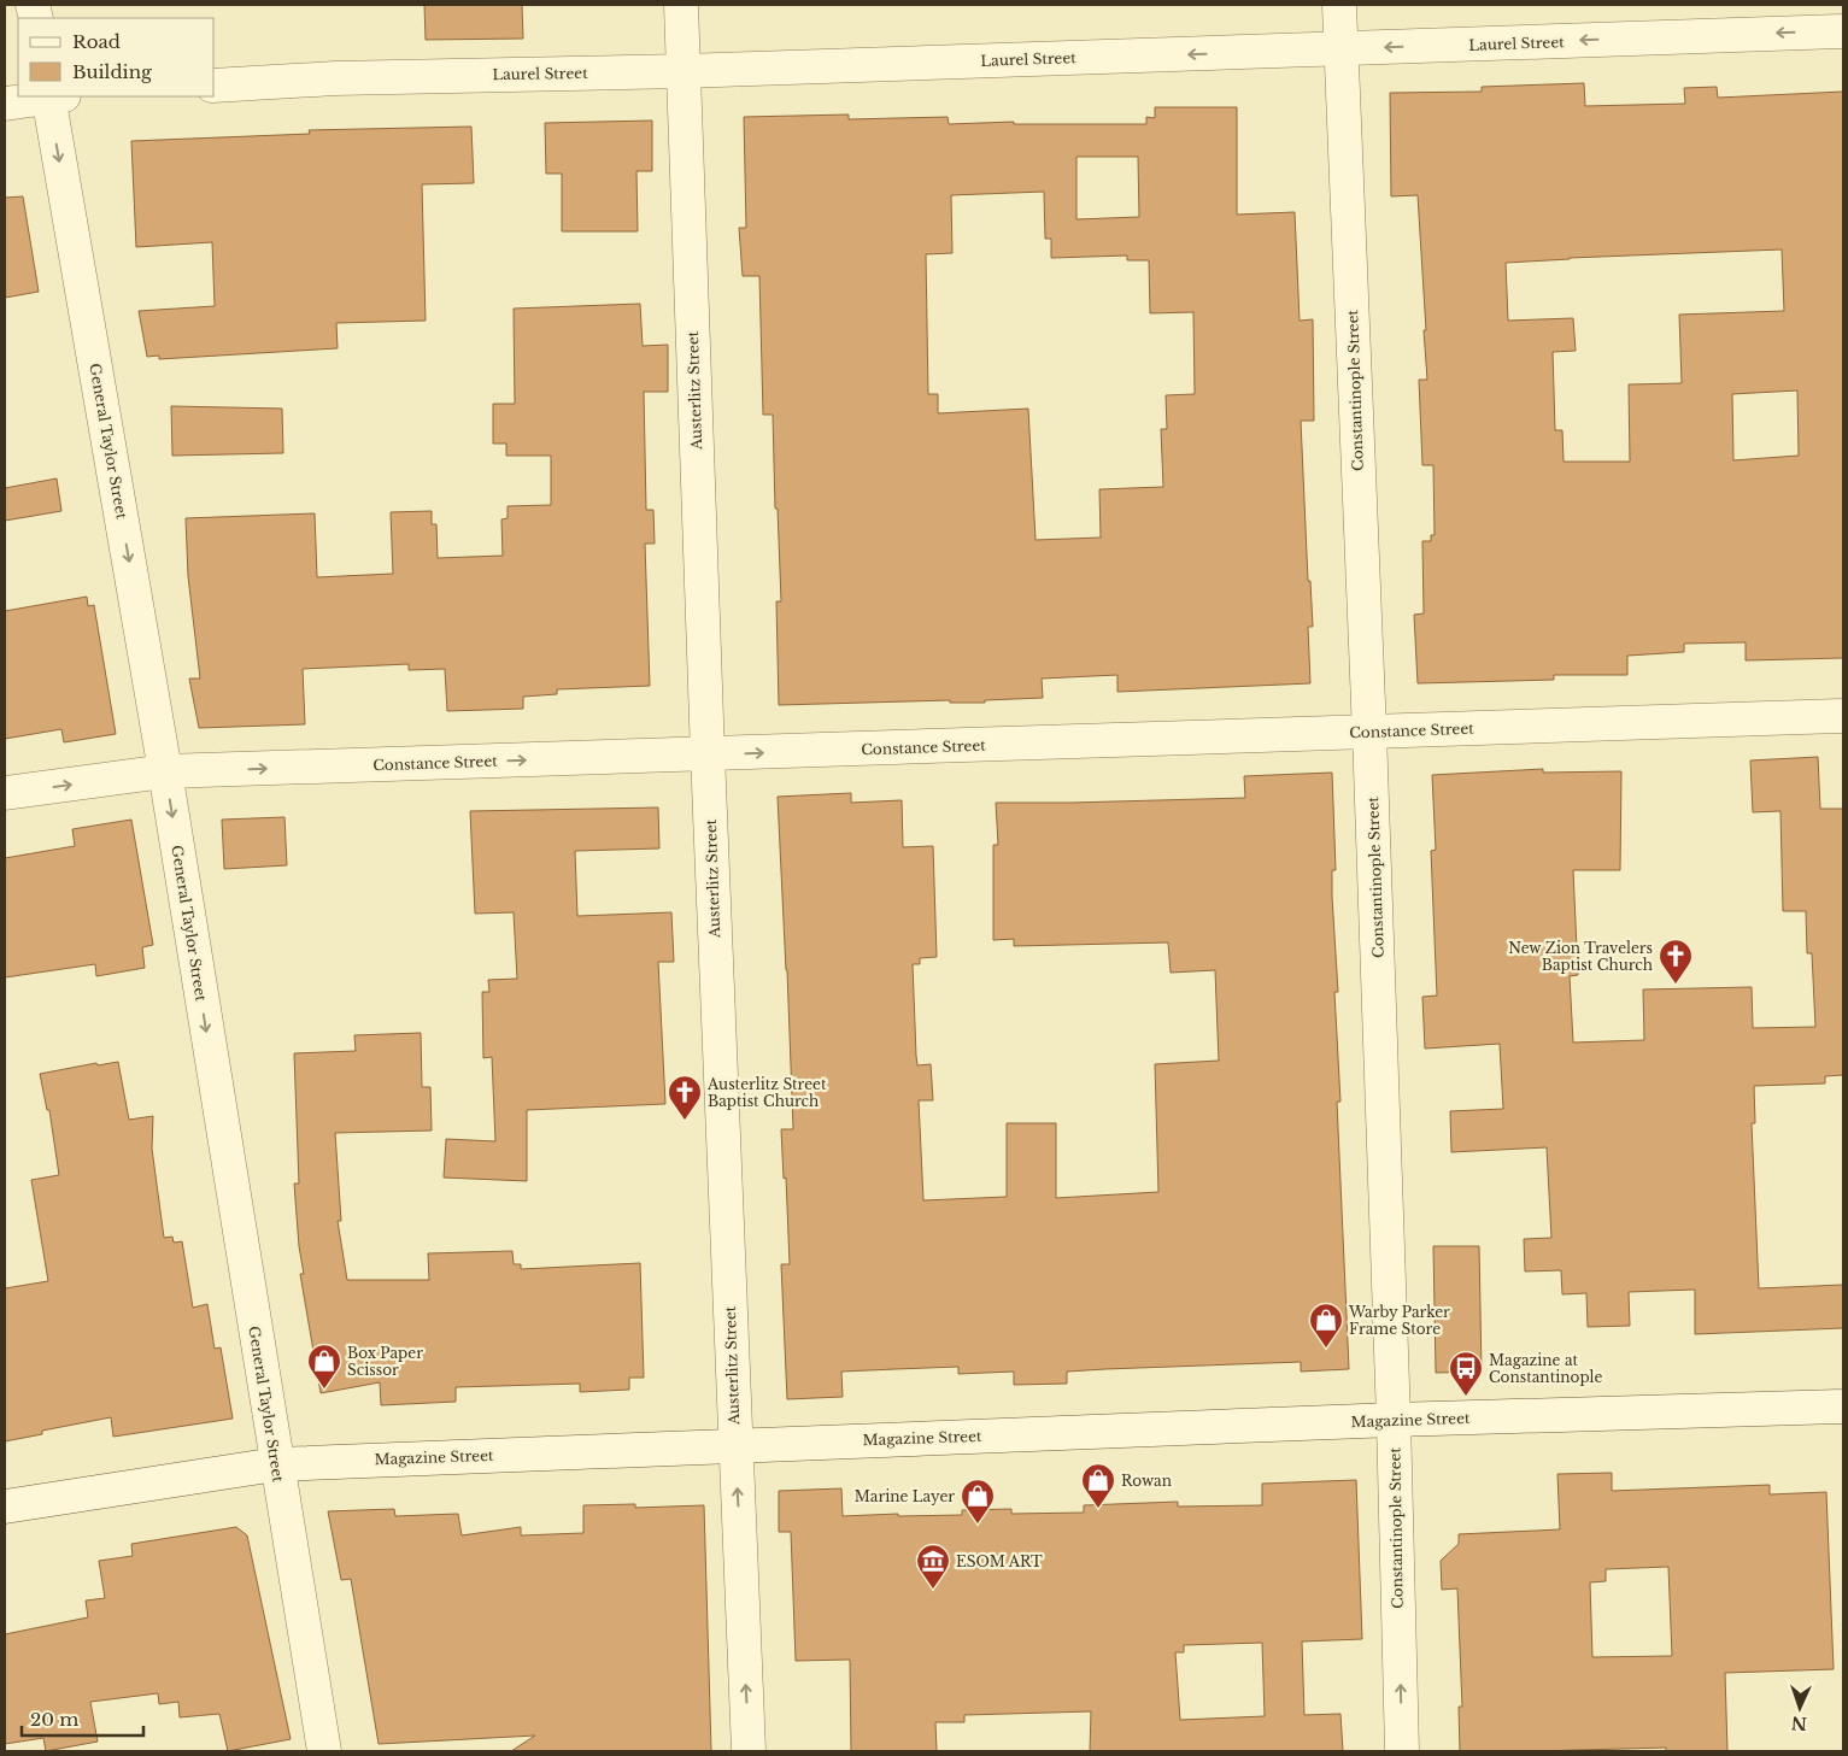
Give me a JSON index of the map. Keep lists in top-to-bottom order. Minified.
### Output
{"streets":{"street":["Laurel Street","Austerlitz Street","Constantinople Street","General Taylor Street","Constance Street","Magazine Street"]},"crossings":[["Laurel Street","Austerlitz Street"],["Laurel Street","Constantinople Street"],["Austerlitz Street","Constance Street"],["Austerlitz Street","Magazine Street"],["Constantinople Street","Constance Street"],["Constantinople Street","Magazine Street"],["General Taylor Street","Constance Street"],["General Taylor Street","Magazine Street"]],"one_way":["Laurel Street","General Taylor Street","Constance Street"],"places":{"church":["New Zion Travelers Baptist Church","Austerlitz Street Baptist Church"],"shop":["Warby Parker Frame Store","Box Paper Scissor","Rowan","Marine Layer"],"bus stop":["Magazine at Constantinople"],"museum":["ESOM ART"]},"legend":["Road","Building"],"scale_bar":"20 m","north":"bottom"}
